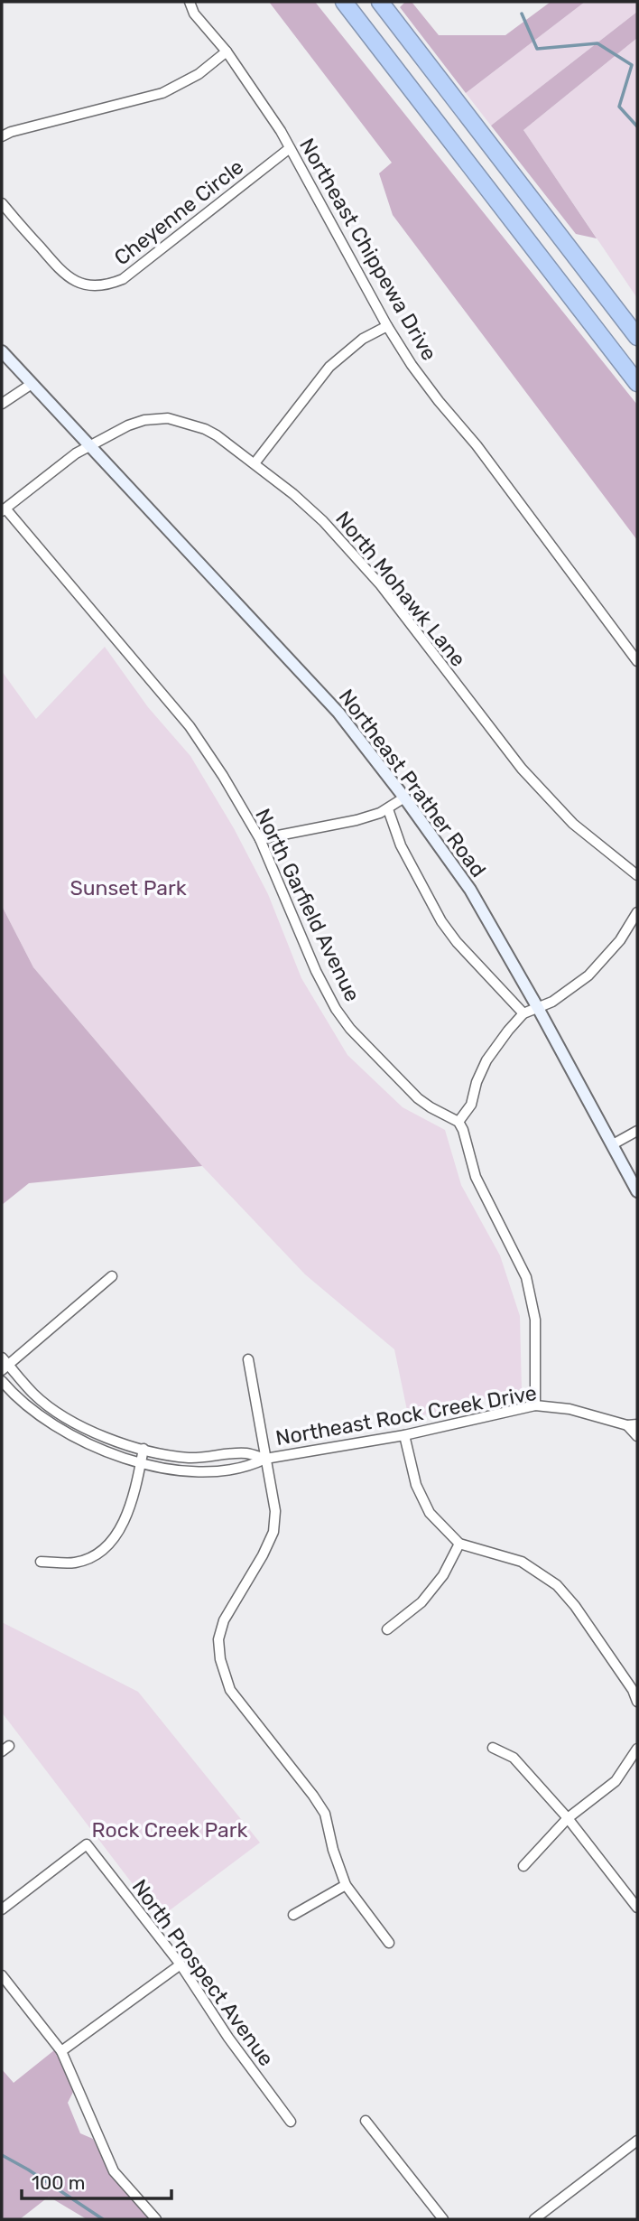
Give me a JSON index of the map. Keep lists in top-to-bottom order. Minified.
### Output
{"streets":{"main road":["Northeast Prather Road"],"street":["Cheyenne Circle","Northeast Chippewa Drive","North Mohawk Lane","North Garfield Avenue","Northeast Rock Creek Drive","North Prospect Avenue"]},"crossings":[["Cheyenne Circle","Northeast Chippewa Drive"],["North Mohawk Lane","Northeast Prather Road"],["North Mohawk Lane","North Garfield Avenue"]],"parks":["Sunset Park","Rock Creek Park"],"scale_bar":"100 m"}
